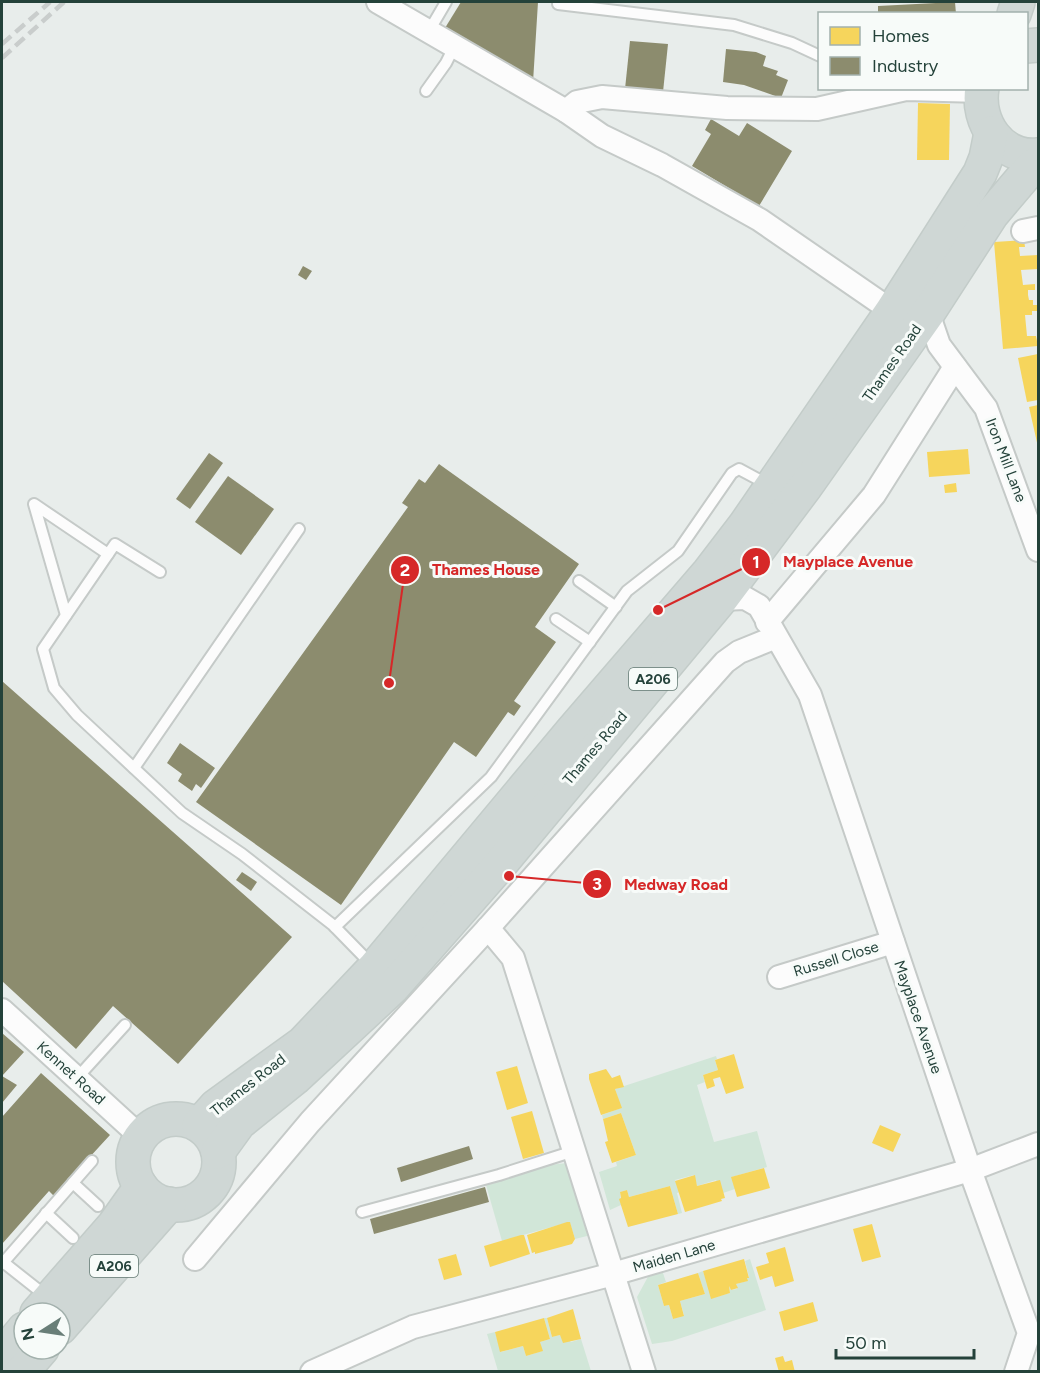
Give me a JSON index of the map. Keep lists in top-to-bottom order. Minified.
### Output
{"streets":{"main road":["Thames Road","A206"],"street":["Iron Mill Lane","Russell Close","Mayplace Avenue","Kennet Road","Maiden Lane"]},"crossings":[["Thames Road","Iron Mill Lane"],["Thames Road","A206"],["Thames Road","Mayplace Avenue"],["Thames Road","Kennet Road"],["A206","Kennet Road"],["Russell Close","Mayplace Avenue"],["Mayplace Avenue","Maiden Lane"]],"places":["Mayplace Avenue","Thames House","Medway Road"],"legend":["Homes","Industry"],"scale_bar":"50 m","north":"left"}
